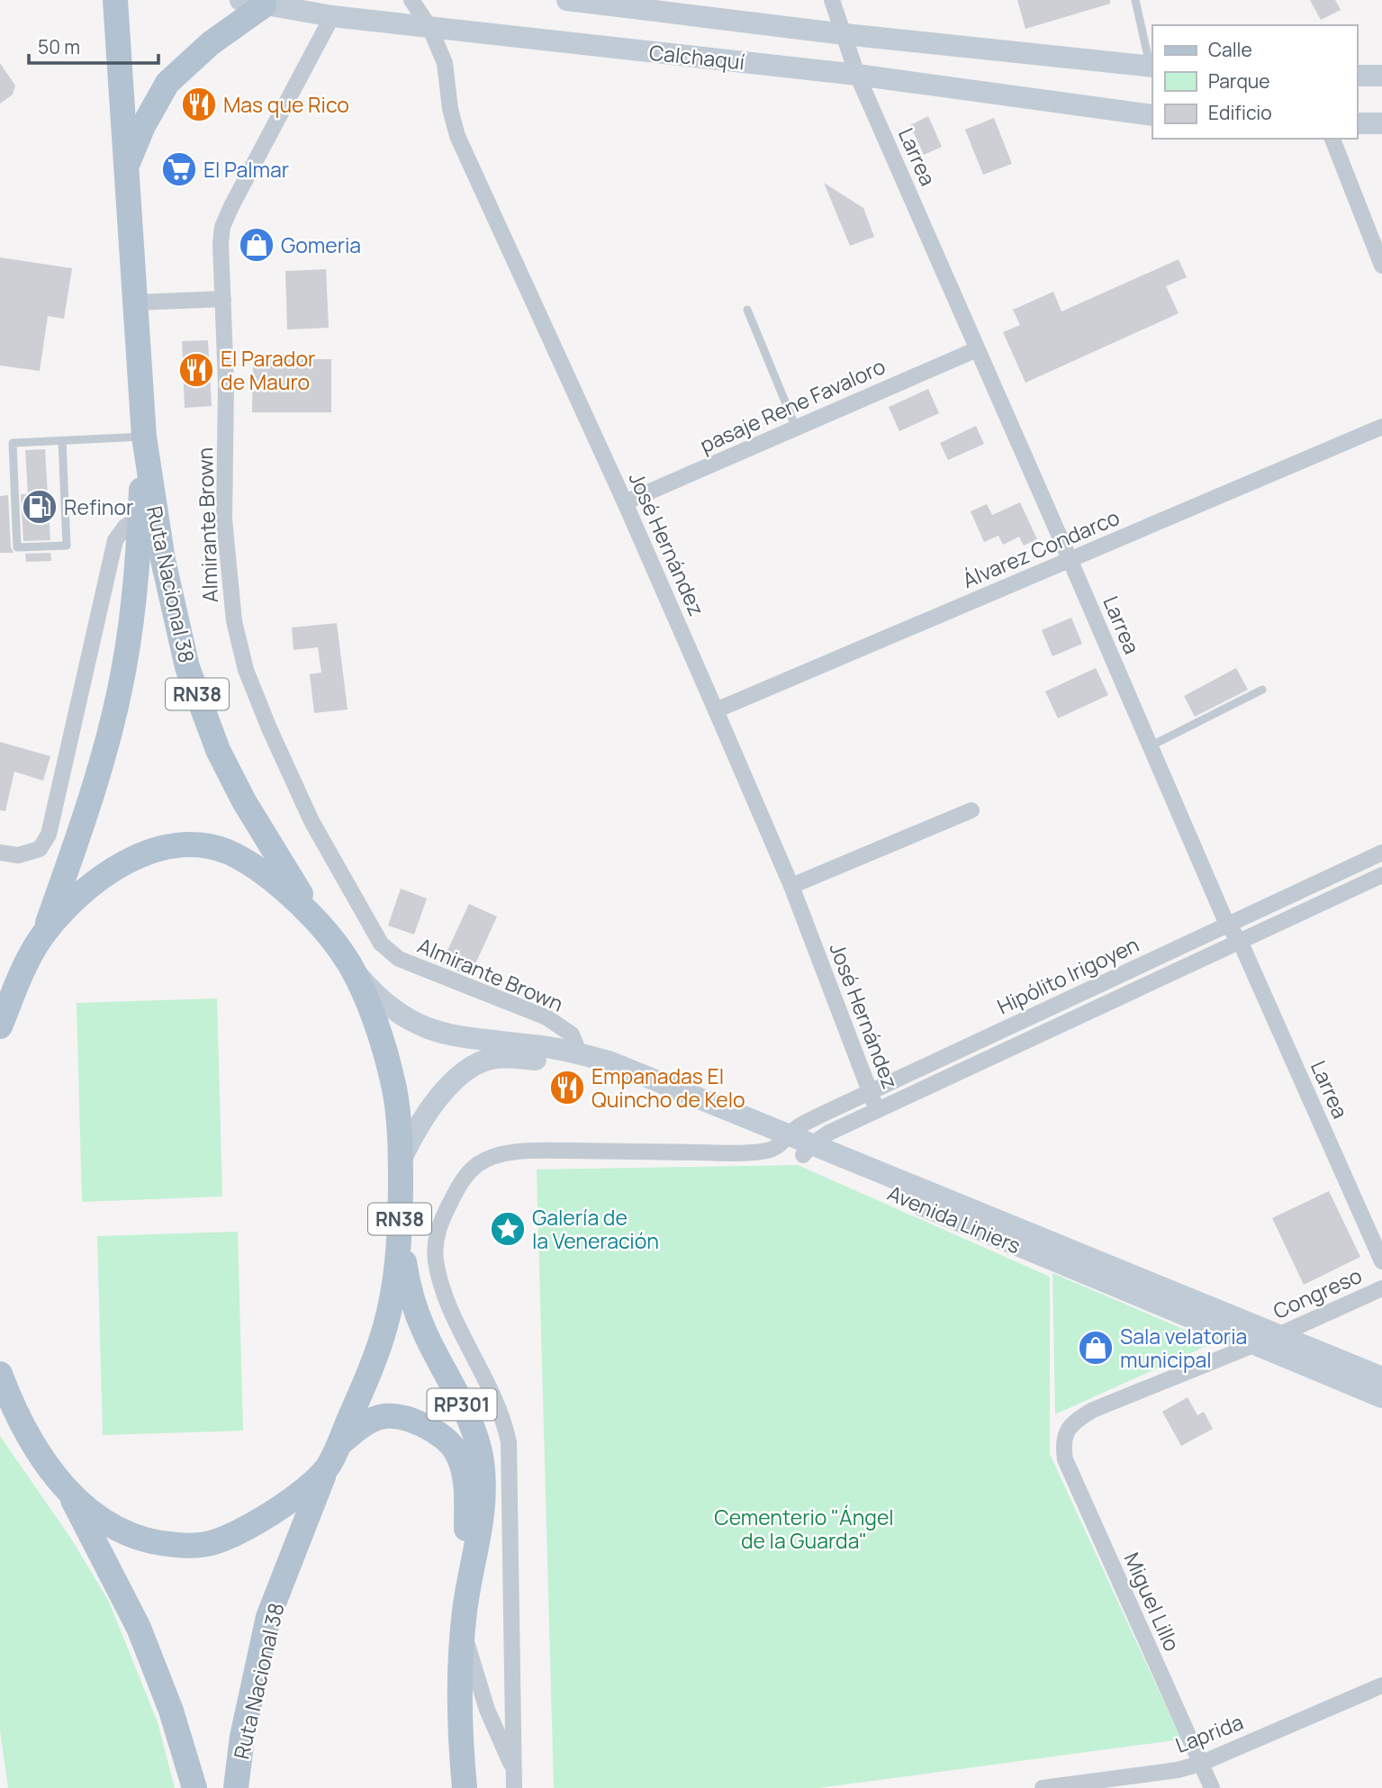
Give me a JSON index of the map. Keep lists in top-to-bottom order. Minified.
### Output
{"streets":{"main road":["Calchaquí","Ruta Nacional 38","RN38","Avenida Liniers","RP301"],"street":["Larrea","pasaje Rene Favaloro","Almirante Brown","José Hernández","Álvarez Condarco","Hipólito Irigoyen","Congreso","Miguel Lillo","Laprida"]},"crossings":[["Calchaquí","Larrea"],["Calchaquí","Almirante Brown"],["Calchaquí","José Hernández"],["Larrea","pasaje Rene Favaloro"],["Larrea","Álvarez Condarco"],["Larrea","Hipólito Irigoyen"],["pasaje Rene Favaloro","José Hernández"],["Almirante Brown","Avenida Liniers"],["José Hernández","Álvarez Condarco"],["José Hernández","Hipólito Irigoyen"],["Ruta Nacional 38","RN38"],["Ruta Nacional 38","RP301"],["RN38","RP301"],["Hipólito Irigoyen","Avenida Liniers"],["Avenida Liniers","Congreso"],["Congreso","Miguel Lillo"],["Miguel Lillo","Laprida"]],"parks":["Cementerio \"Ángel de la Guarda\""],"places":{"restaurant":["Mas que Rico","El Parador de Mauro","Empanadas El Quincho de Kelo"],"supermarket":["El Palmar"],"shop":["Gomeria","Sala velatoria municipal"],"fuel station":["Refinor"],"place":["Galería de la Veneración"]},"legend":["Calle","Parque","Edificio"],"scale_bar":"50 m"}
